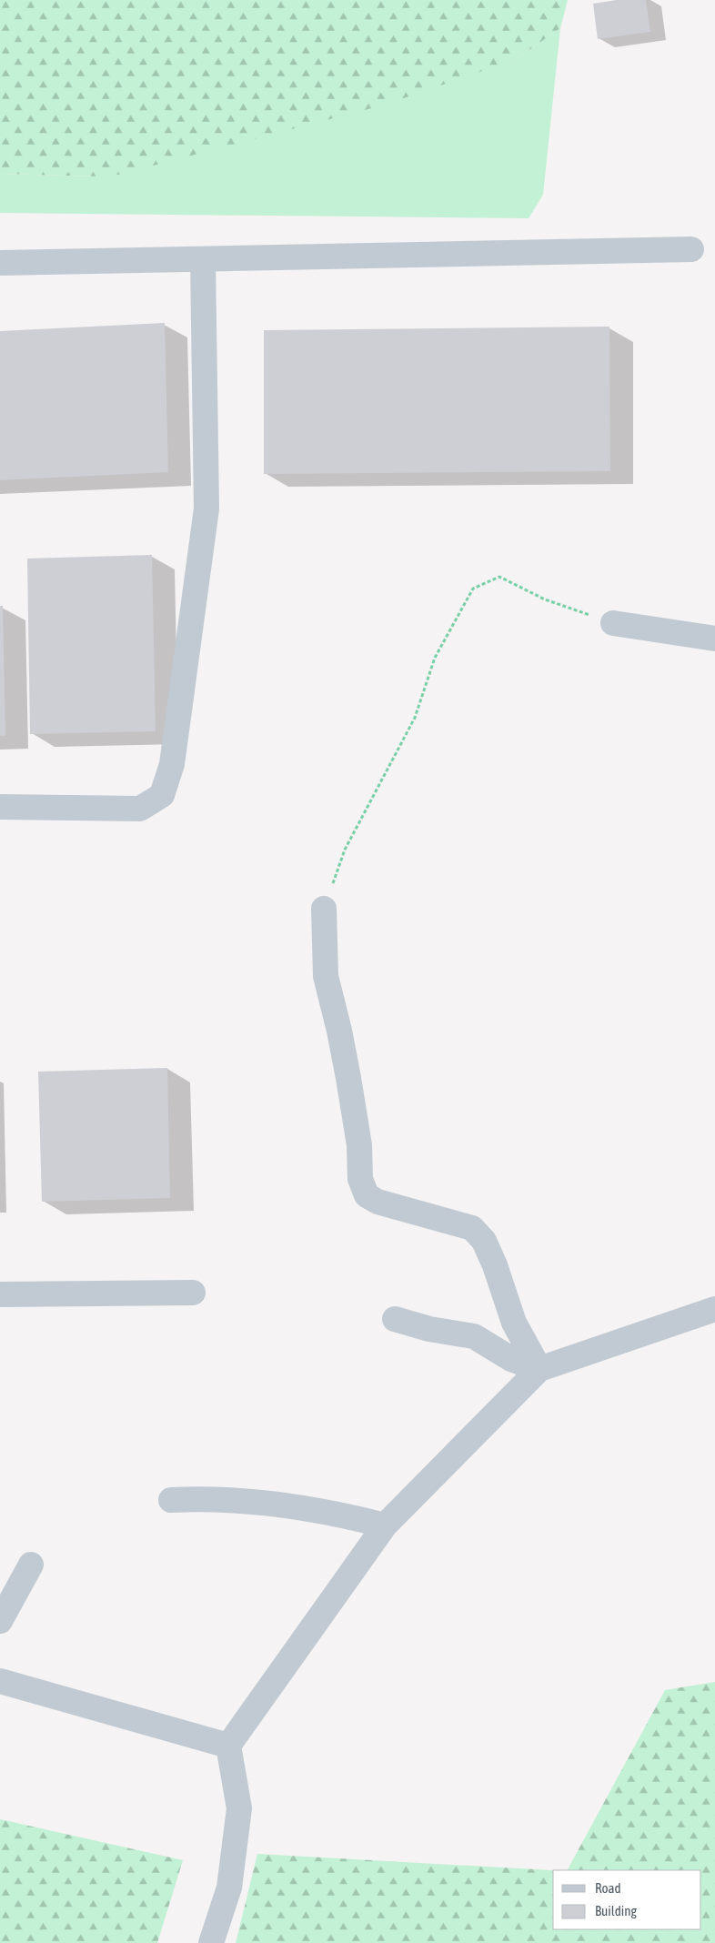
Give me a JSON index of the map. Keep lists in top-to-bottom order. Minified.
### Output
{"legend":["Road","Building"]}
